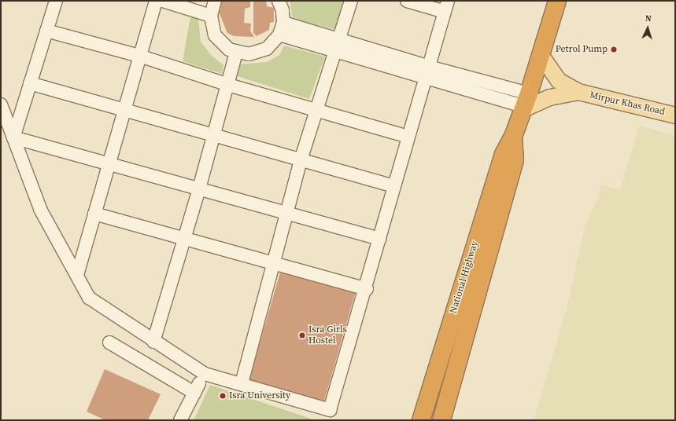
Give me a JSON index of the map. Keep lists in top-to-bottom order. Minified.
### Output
{"streets":{"highway":["National Highway"],"main road":["Mirpur Khas Road"]},"places":["Petrol Pump","Isra Girls Hostel","Isra University"],"north":"top"}
